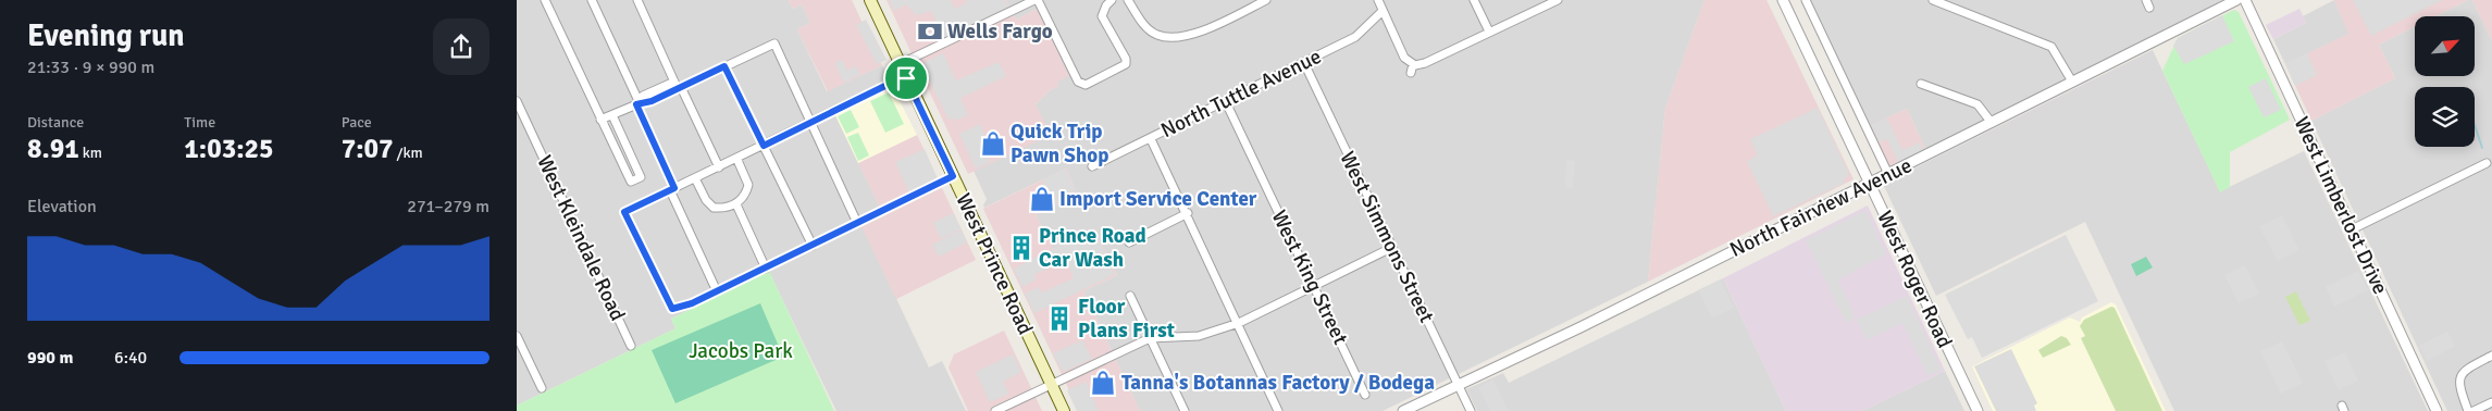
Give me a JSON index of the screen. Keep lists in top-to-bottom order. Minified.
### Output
{"streets":{"main road":["West Prince Road"],"street":["North Tuttle Avenue","West Limberlost Drive","North Fairview Avenue","West Simmons Street","West Kleindale Road","West King Street","West Roger Road"]},"crossings":[["North Tuttle Avenue","West Simmons Street"],["North Tuttle Avenue","West King Street"],["North Fairview Avenue","West Simmons Street"],["North Fairview Avenue","West Roger Road"]],"parks":["Jacobs Park"],"places":{"bank":["Wells Fargo"],"shop":["Quick Trip Pawn Shop","Import Service Center","Tanna's Botannas Factory / Bodega"],"building":["Prince Road Car Wash","Floor Plans First"]},"north":"top right","page":{"heading":["Evening run","21:33 · 9 × 990 m"],"stats":[["Distance","8.91 km"],["Time","1:03:25"],["Pace","7:07 /km"]],"chart":["Elevation","271–279 m"],"list":[{"name":"990 m","note":"6:40"}]}}
